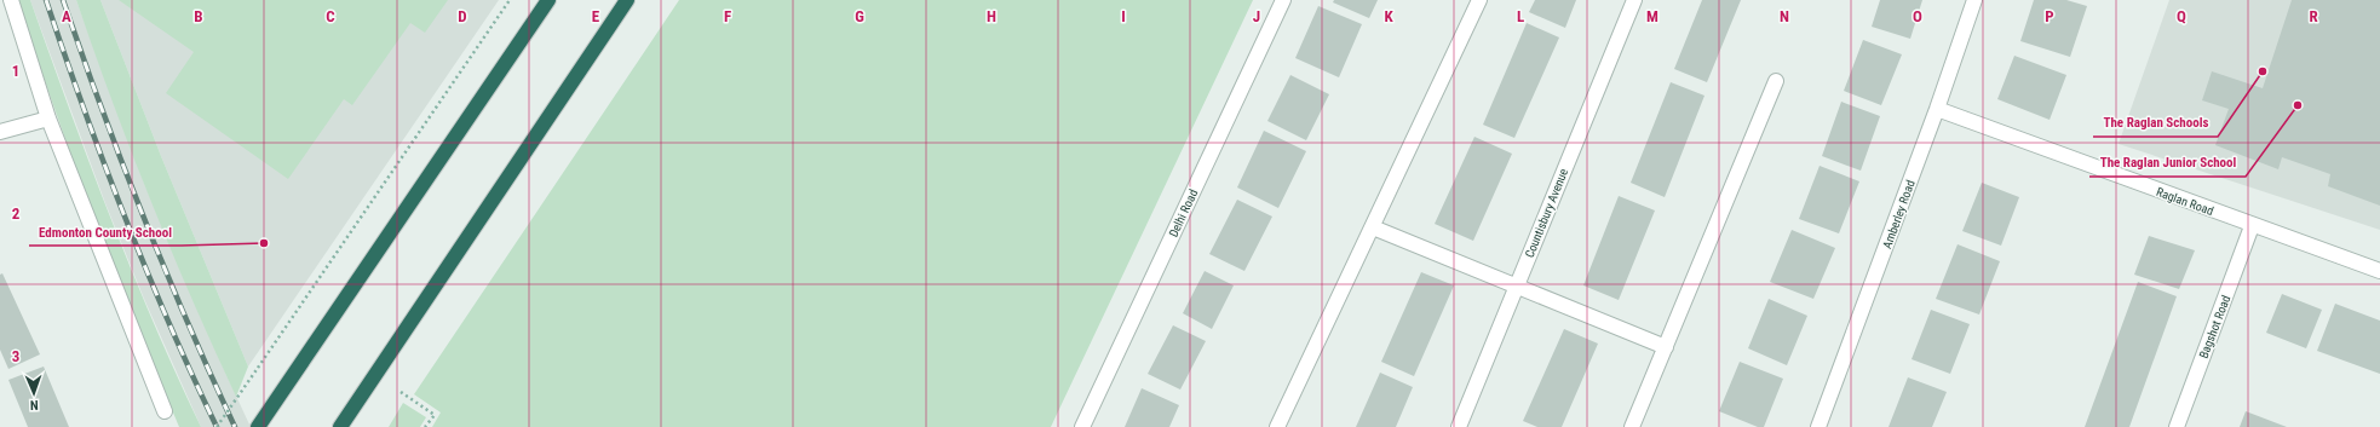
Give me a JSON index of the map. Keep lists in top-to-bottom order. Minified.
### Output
{"streets":{"street":["Raglan Road","Delhi Road","Countisbury Avenue","Amberley Road","Bagshot Road"]},"crossings":[["Raglan Road","Amberley Road"],["Raglan Road","Bagshot Road"]],"places":["The Raglan Schools","The Raglan Junior School","Edmonton County School"],"north":"bottom","grid":{"columns":["A","B","C","D","E","F","G","H","I","J","K","L","M","N","O","P","Q","R"],"rows":["1","2","3"]}}
